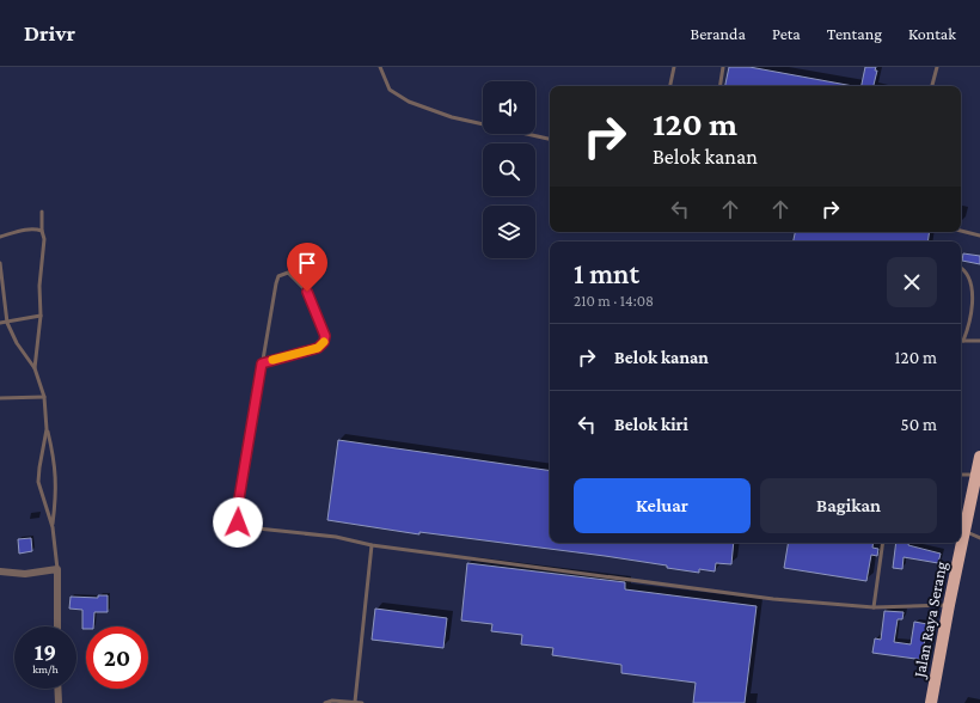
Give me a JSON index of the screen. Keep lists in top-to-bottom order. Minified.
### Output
{"streets":{"highway":["Jalan Raya Serang"]},"page":{"header":"Drivr","nav":["Beranda","Peta","Tentang","Kontak"],"turn":["120 m","Belok kanan"],"heading":["1 mnt","210 m · 14:08"],"list":[{"name":"Belok kanan","value":"120 m"},{"name":"Belok kiri","value":"50 m"}],"buttons":["Keluar","Bagikan"],"speed":"19 km/h","limit":"20"}}
